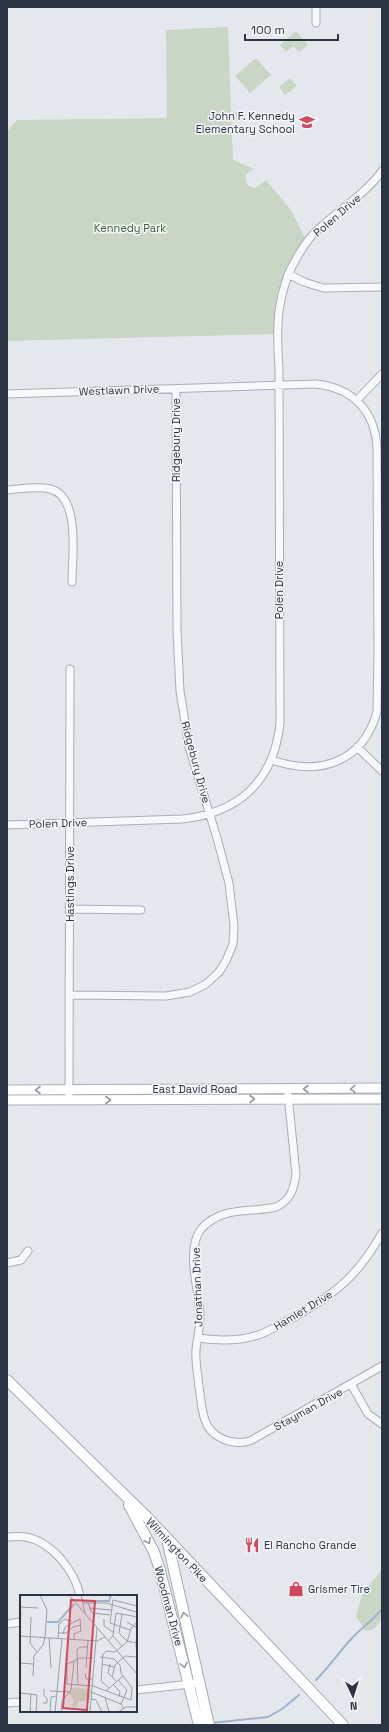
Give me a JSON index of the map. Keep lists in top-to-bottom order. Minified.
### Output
{"streets":{"main road":["Wilmington Pike","Woodman Drive"],"street":["Polen Drive","Westlawn Drive","Ridgebury Drive","Hastings Drive","East David Road","Jonathan Drive","Hamlet Drive","Stayman Drive"]},"crossings":[["Polen Drive","Westlawn Drive"],["Polen Drive","Ridgebury Drive"],["Polen Drive","Hastings Drive"],["Westlawn Drive","Ridgebury Drive"],["Ridgebury Drive","Hastings Drive"],["Hastings Drive","East David Road"],["East David Road","Jonathan Drive"],["Jonathan Drive","Hamlet Drive"],["Jonathan Drive","Stayman Drive"],["Wilmington Pike","Woodman Drive"]],"parks":["Kennedy Park"],"places":{"school or university":["John F. Kennedy Elementary School"],"restaurant":["El Rancho Grande"],"shop":["Grismer Tire"]},"scale_bar":"100 m","north":"bottom"}
